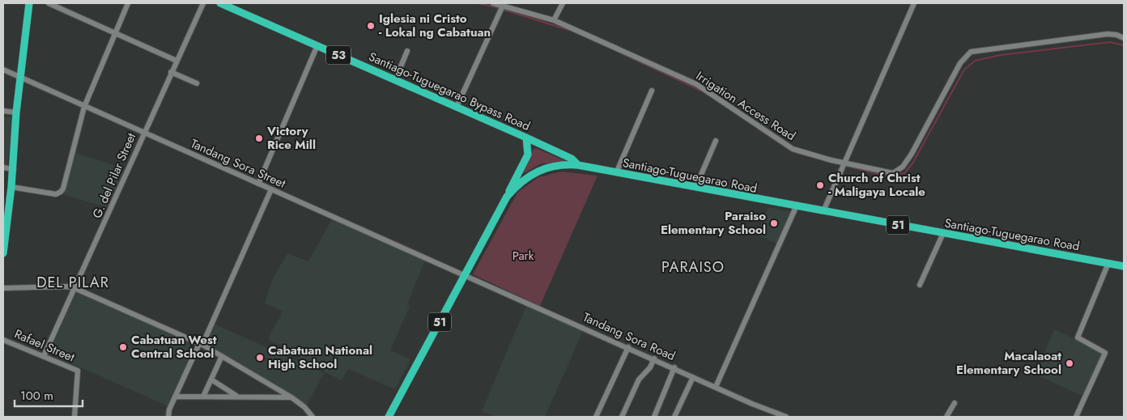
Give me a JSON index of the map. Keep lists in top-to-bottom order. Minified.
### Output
{"streets":{"highway":["53","Santiago-Tuguegarao Bypass Road","Santiago-Tuguegarao Road","51"],"street":["Irrigation Access Road","Tandang Sora Street","G. del Pilar Street","Tandang Sora Road","Rafael Street"]},"crossings":[["Santiago-Tuguegarao Bypass Road","Santiago-Tuguegarao Road"],["Tandang Sora Street","G. del Pilar Street"],["Tandang Sora Street","Santiago-Tuguegarao Road"],["Tandang Sora Street","Tandang Sora Road"],["G. del Pilar Street","Rafael Street"],["Santiago-Tuguegarao Road","Tandang Sora Road"]],"districts":["PARAISO","DEL PILAR"],"parks":["Park"],"places":["Iglesia ni Cristo - Lokal ng Cabatuan","Victory Rice Mill","Church of Christ - Maligaya Locale","Paraiso Elementary School","Cabatuan West Central School","Cabatuan National High School","Macalaoat Elementary School"],"scale_bar":"100 m"}
